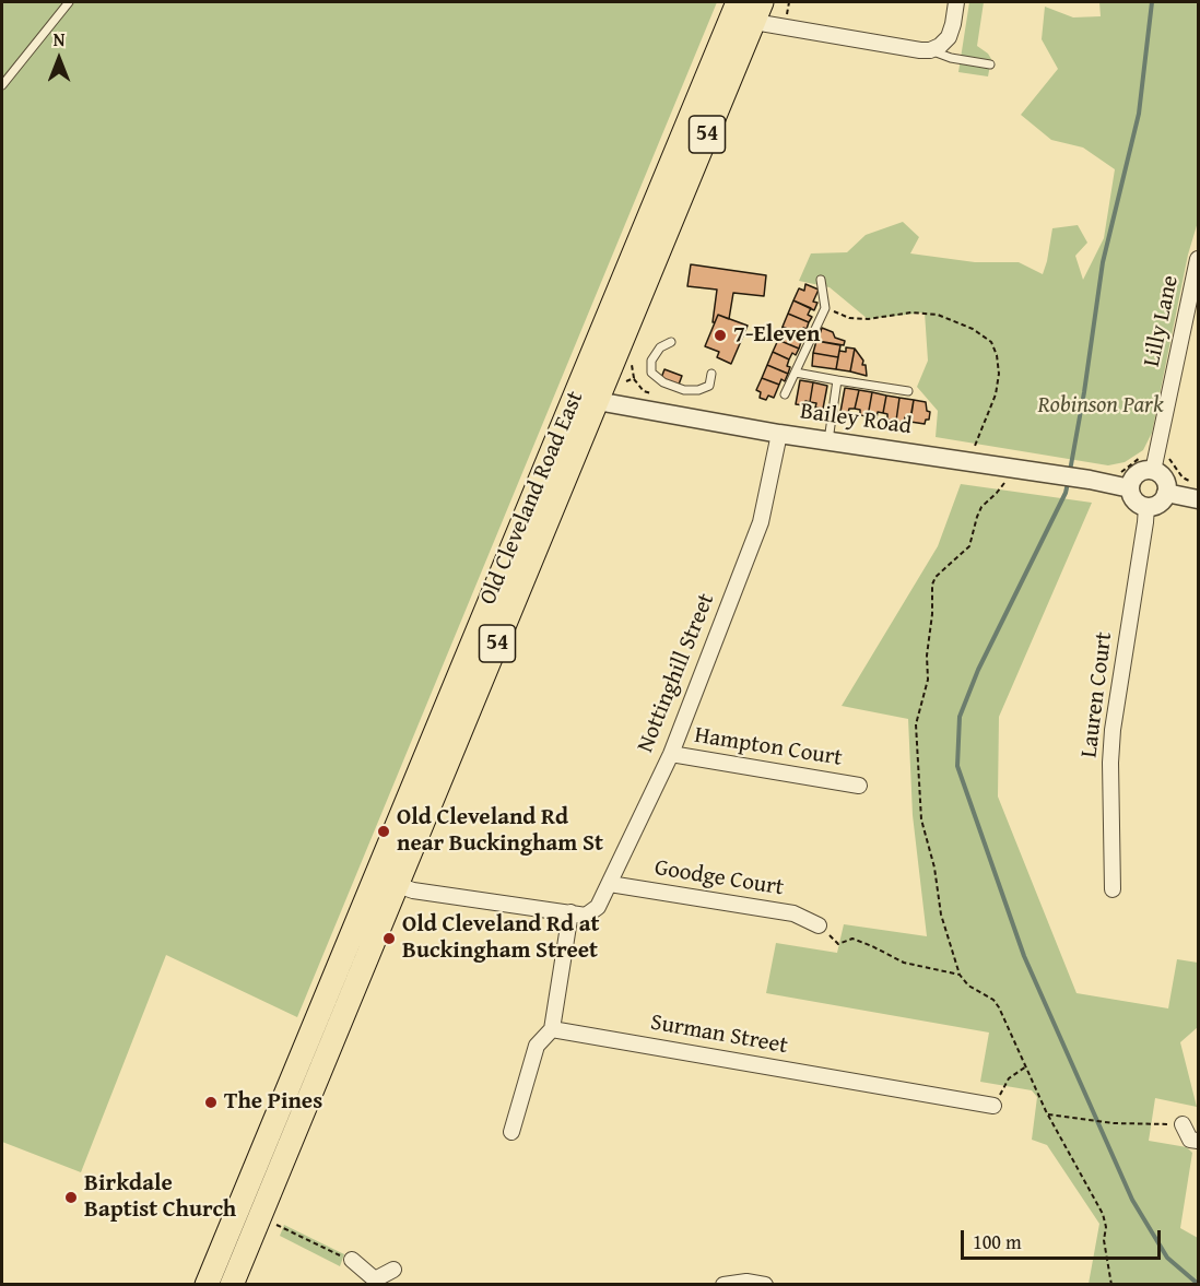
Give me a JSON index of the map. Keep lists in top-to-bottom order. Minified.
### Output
{"streets":{"main road":["54","Old Cleveland Road East"],"street":["Lilly Lane","Bailey Road","Nottinghill Street","Lauren Court","Hampton Court","Goodge Court","Surman Street"]},"crossings":[["Lilly Lane","Bailey Road"],["Lilly Lane","Lauren Court"],["Bailey Road","Old Cleveland Road East"],["Bailey Road","Nottinghill Street"],["Bailey Road","Lauren Court"],["Nottinghill Street","Hampton Court"],["Nottinghill Street","Goodge Court"]],"parks":["Robinson Park"],"places":["7-Eleven","Old Cleveland Rd near Buckingham St","Old Cleveland Rd at Buckingham Street","The Pines","Birkdale Baptist Church"],"scale_bar":"100 m","north":"top"}
